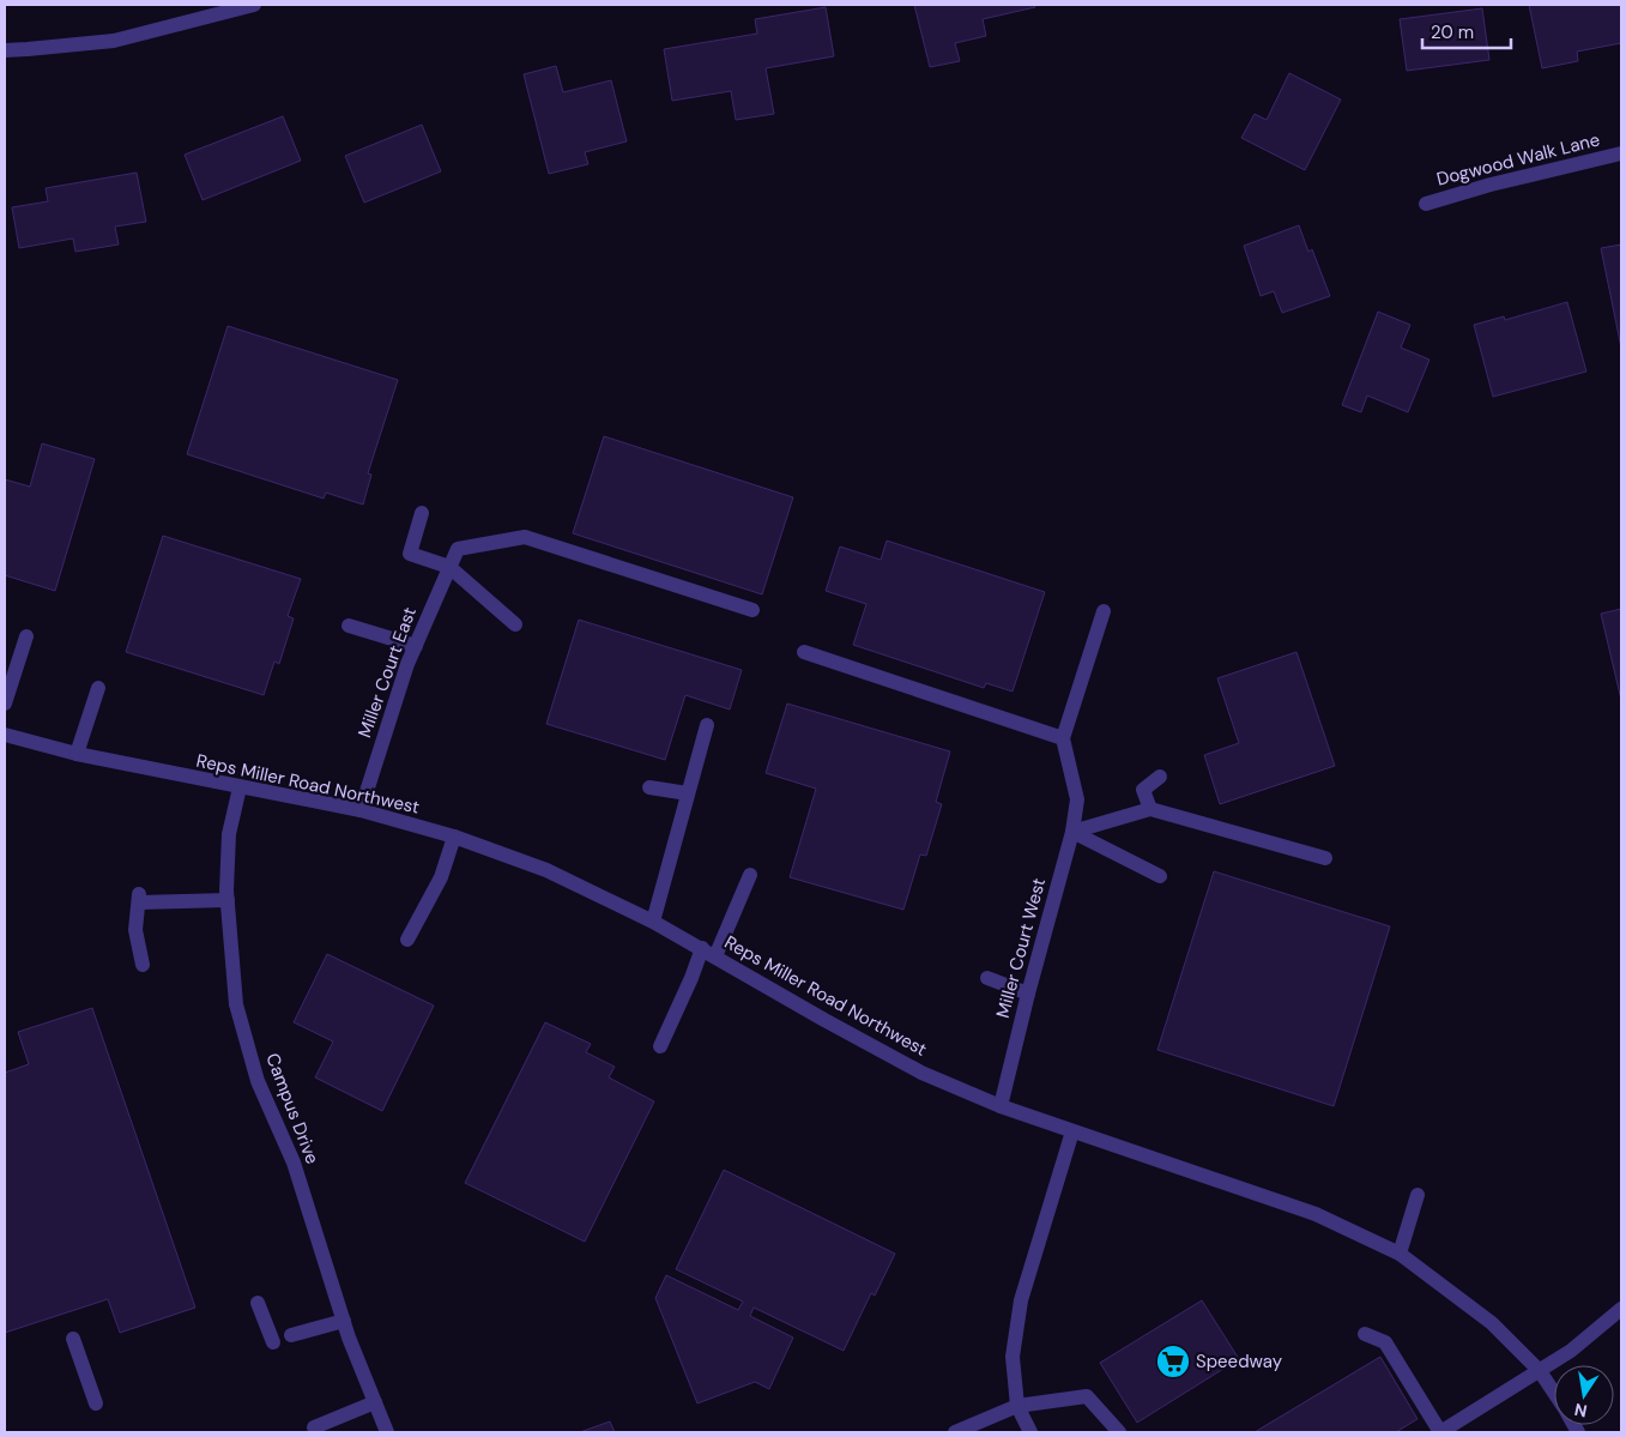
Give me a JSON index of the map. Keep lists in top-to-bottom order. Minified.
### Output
{"streets":{"street":["Dogwood Walk Lane","Miller Court East","Reps Miller Road Northwest","Miller Court West","Campus Drive"]},"crossings":[["Miller Court East","Reps Miller Road Northwest"],["Reps Miller Road Northwest","Miller Court West"],["Reps Miller Road Northwest","Campus Drive"]],"places":{"supermarket":["Speedway"]},"scale_bar":"20 m","north":"bottom"}
